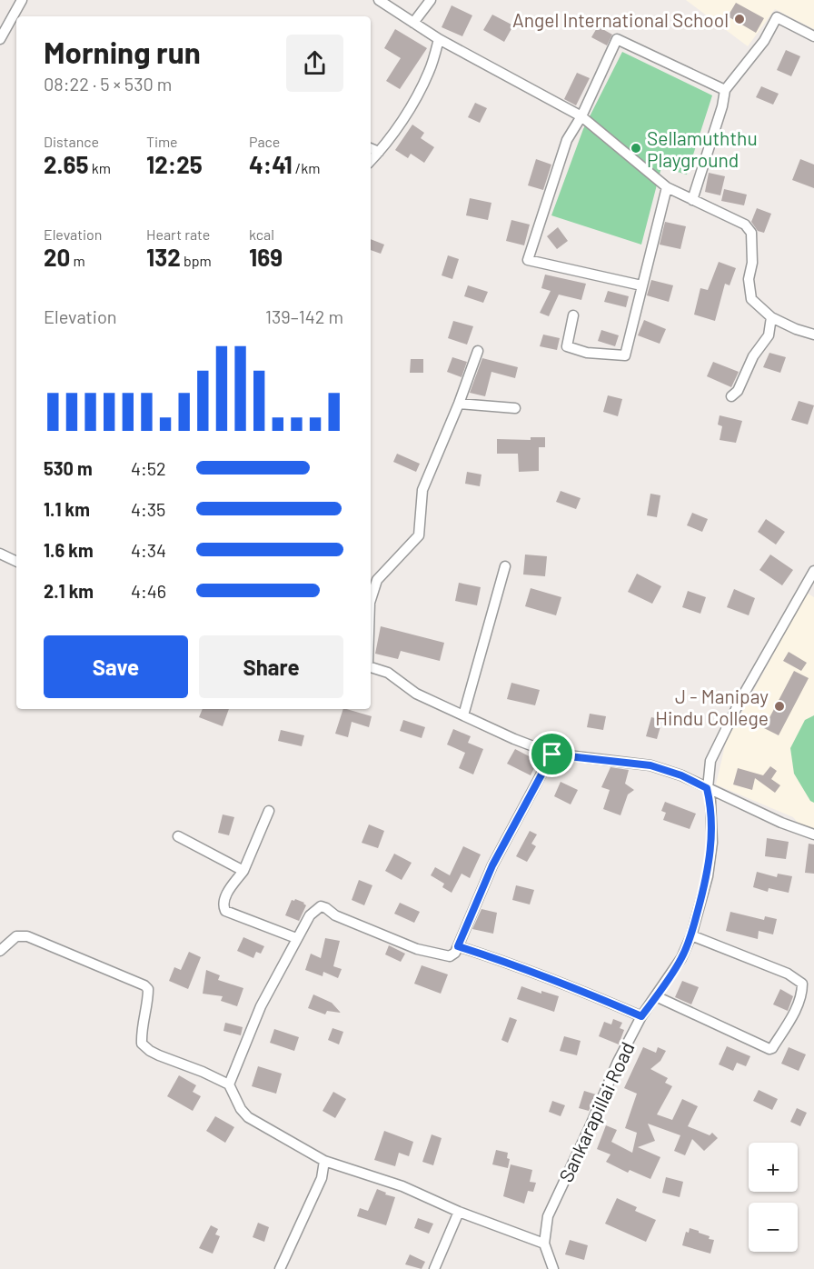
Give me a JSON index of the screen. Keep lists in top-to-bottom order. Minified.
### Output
{"streets":{"street":["Sankarapillai Road"]},"places":["Angel International School","Sellamuththu Playground","J - Manipay Hindu College"],"page":{"heading":["Morning run","08:22 · 5 × 530 m"],"stats":[["Distance","2.65 km"],["Time","12:25"],["Pace","4:41 /km"],["Elevation","20 m"],["Heart rate","132 bpm"],["kcal","169"]],"chart":["Elevation","139–142 m"],"list":[{"name":"530 m","note":"4:52"},{"name":"1.1 km","note":"4:35"},{"name":"1.6 km","note":"4:34"},{"name":"2.1 km","note":"4:46"}],"buttons":["Save","Share"],"map_buttons":["+","−"]}}
